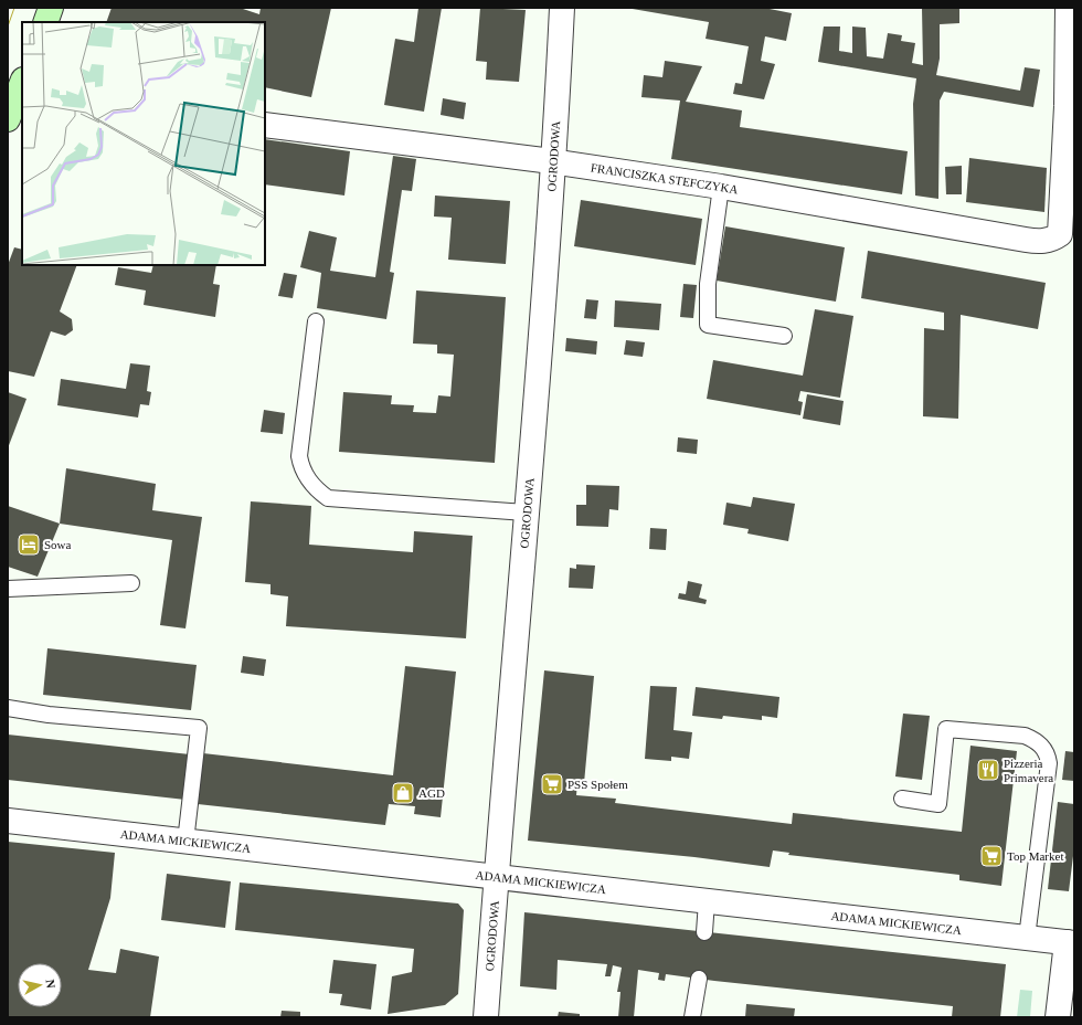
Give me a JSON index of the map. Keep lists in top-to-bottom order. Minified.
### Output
{"streets":{"street":["OGRODOWA","FRANCISZKA STEFCZYKA","ADAMA MICKIEWICZA"]},"crossings":[["OGRODOWA","FRANCISZKA STEFCZYKA"],["OGRODOWA","ADAMA MICKIEWICZA"]],"places":{"hotel":["Sowa"],"restaurant":["Pizzeria Primavera"],"supermarket":["PSS Społem","Top Market"],"shop":["AGD"]},"north":"right"}
